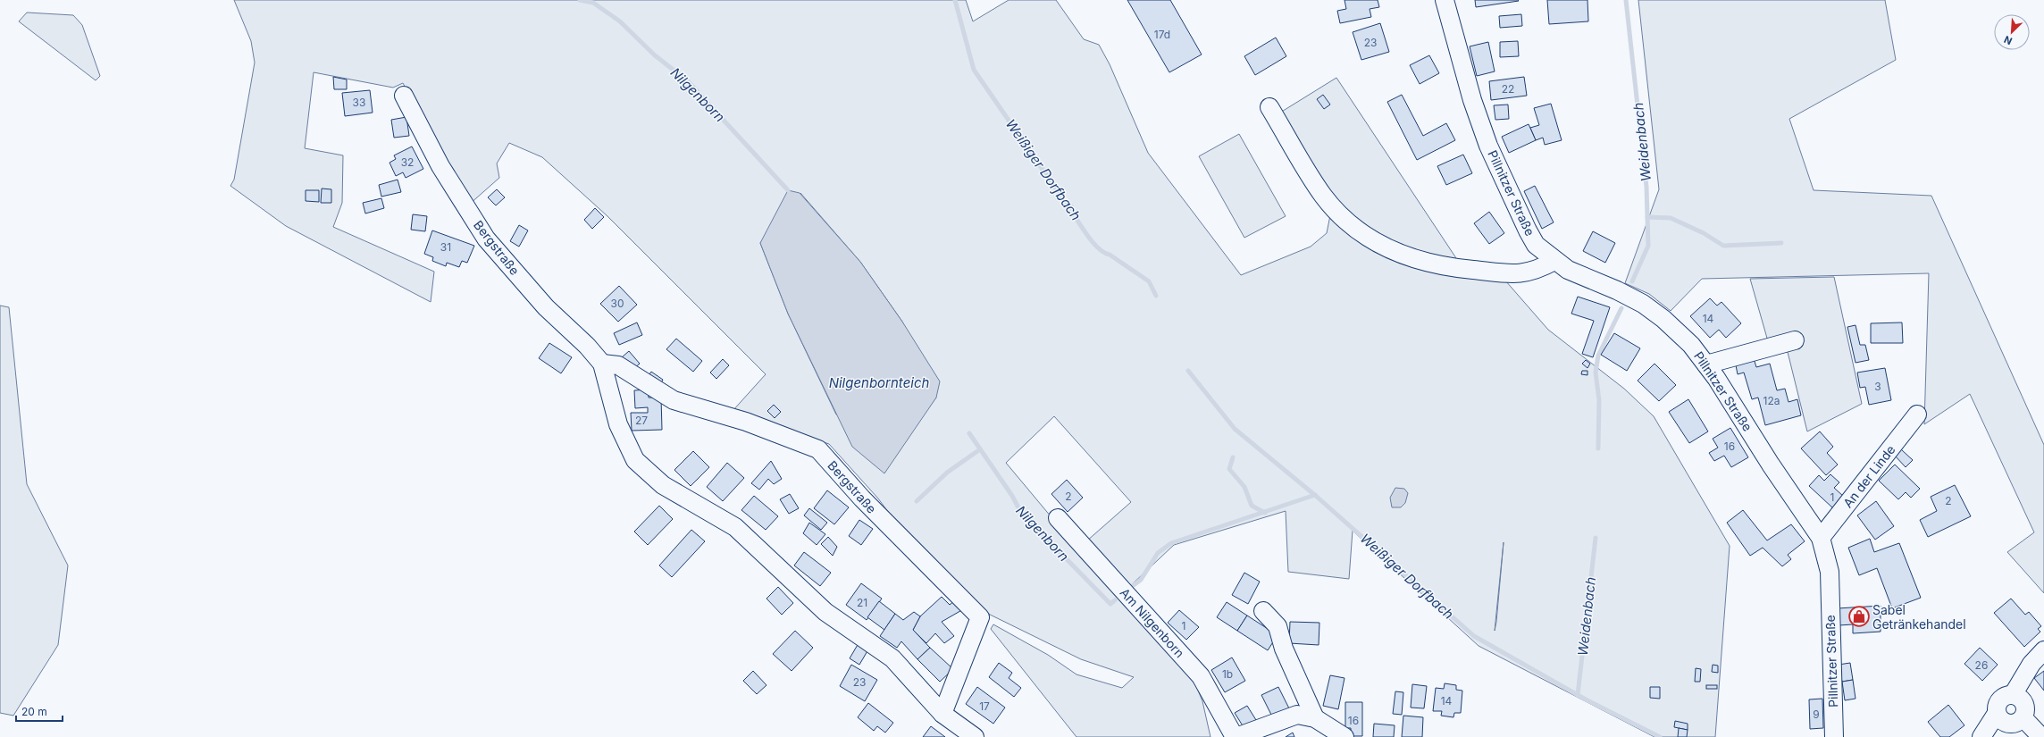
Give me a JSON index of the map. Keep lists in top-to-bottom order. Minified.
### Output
{"streets":{"street":["Pillnitzer Straße","Bergstraße","An der Linde","Am Nilgenborn"]},"crossings":[["Pillnitzer Straße","An der Linde"]],"water":["Nilgenborn","Weidenbach","Weißiger Dorfbach","Nilgenbornteich"],"places":{"shop":["Sabel Getränkehandel"]},"house_numbers":["17d","23","22","33","32","31","30","14","3","12a","27","16","2","1","2","21","1","26","1b","23","14","17","9","16"],"scale_bar":"20 m","north":"bottom left"}
